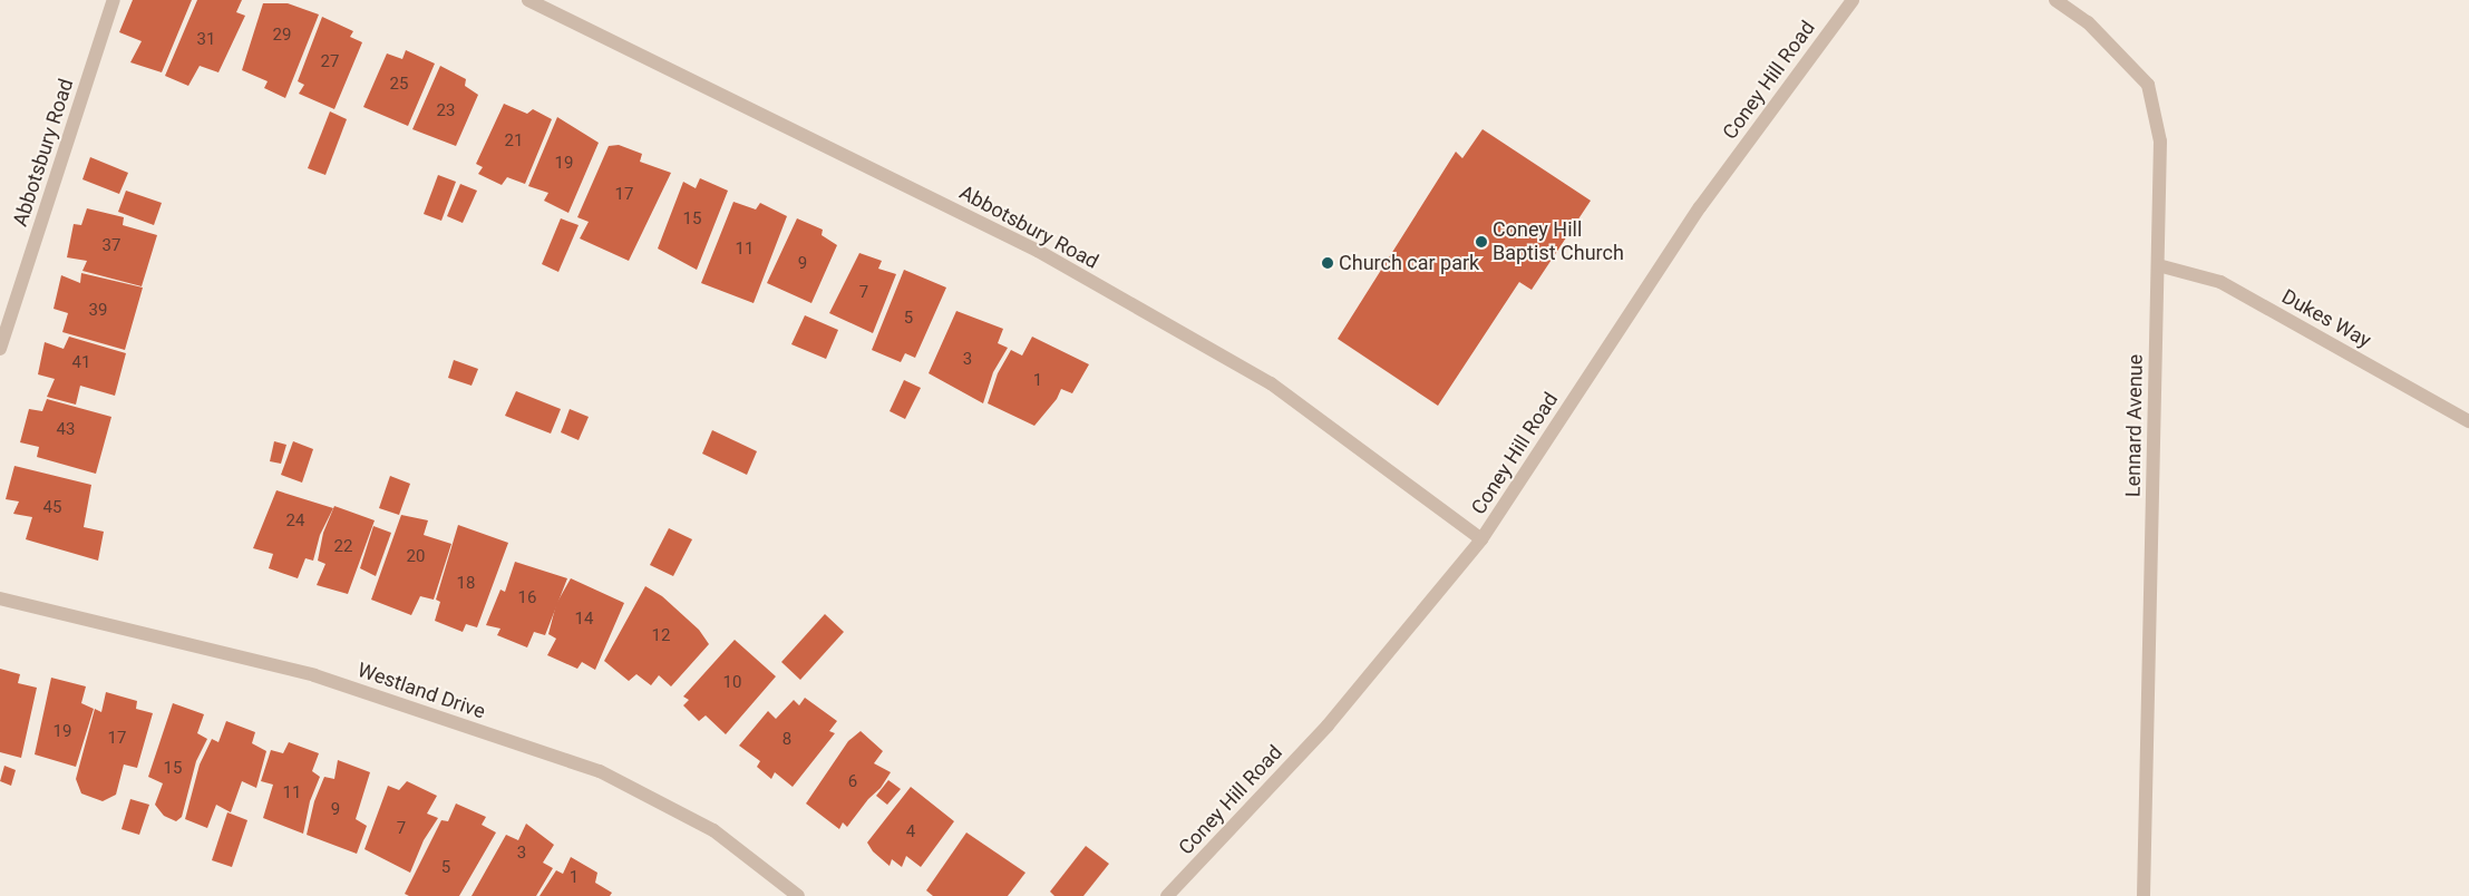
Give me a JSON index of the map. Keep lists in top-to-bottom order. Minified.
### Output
{"streets":{"street":["Coney Hill Road","Abbotsbury Road","Dukes Way","Lennard Avenue","Westland Drive"]},"crossings":[["Coney Hill Road","Abbotsbury Road"],["Dukes Way","Lennard Avenue"]],"places":["Coney Hill Baptist Church","Church car park"],"house_numbers":["29","31","27","25","23","21","19","17","15","37","11","9","7","39","5","3","41","1","43","45","24","22","20","18","16","14","12","10","19","17","8","15","6","11","9","7","4","3","5","1"]}
